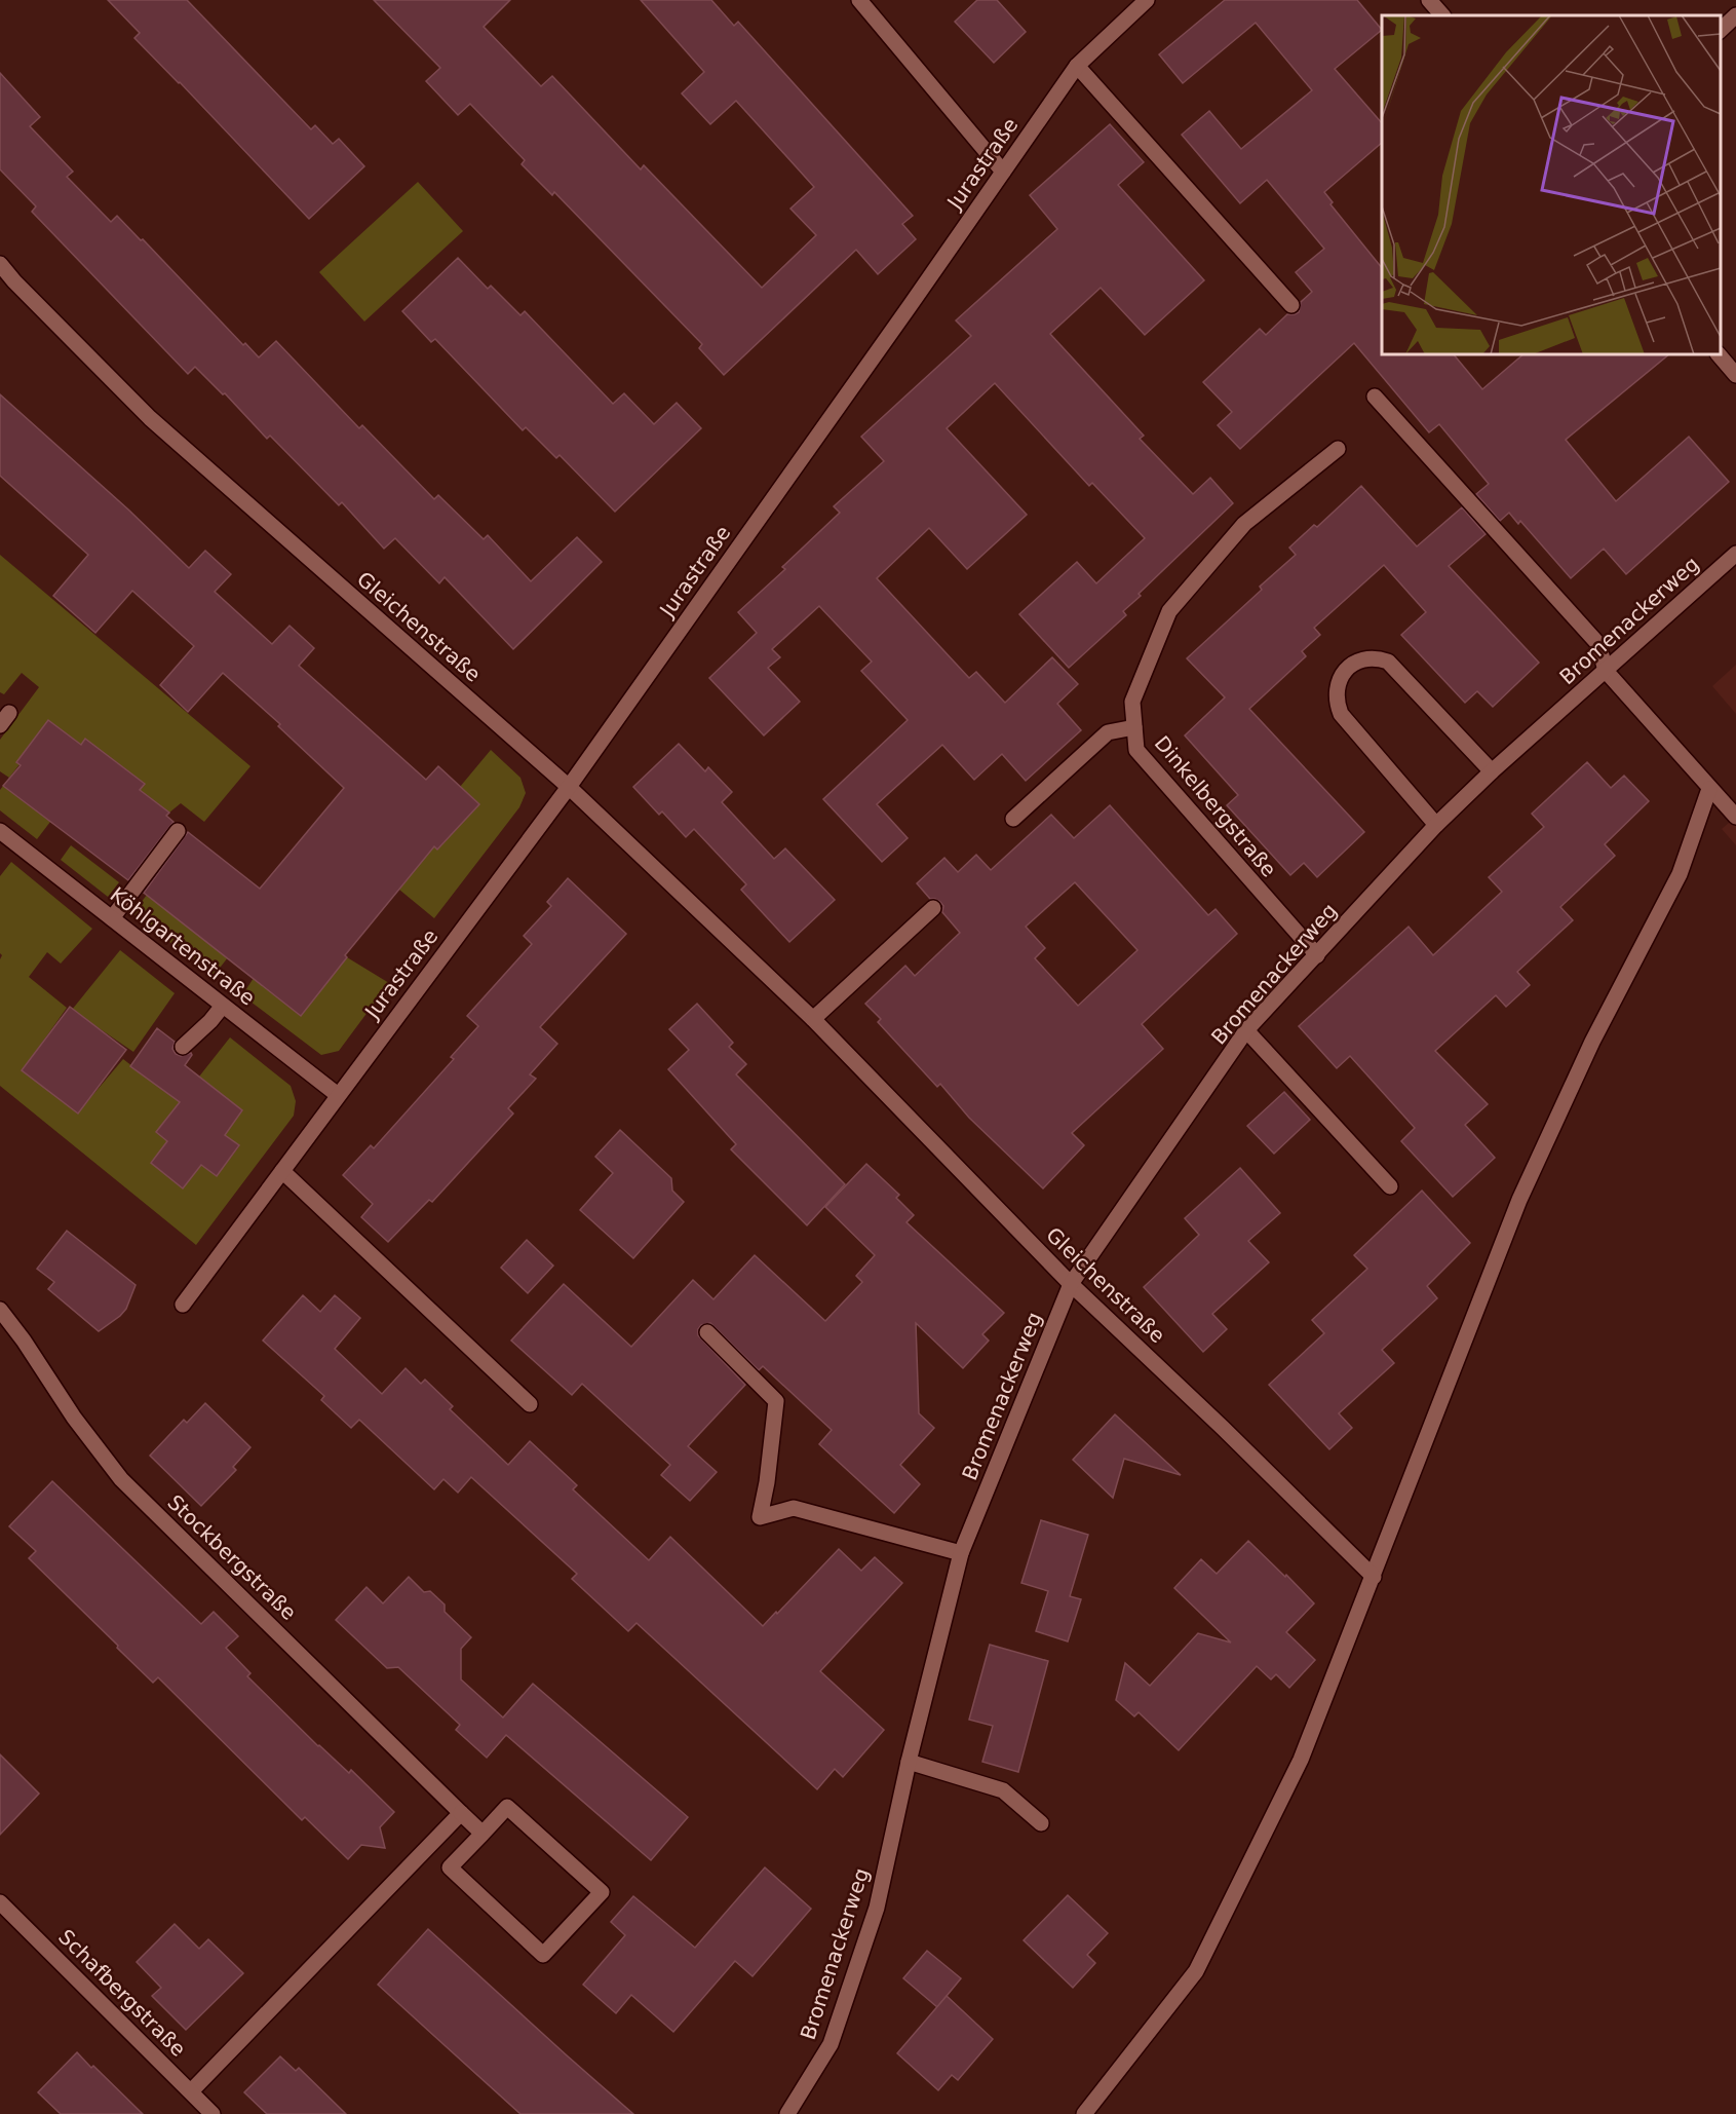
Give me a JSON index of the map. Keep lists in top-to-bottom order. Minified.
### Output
{"streets":{"street":["Jurastraße","Bromenackerweg","Gleichenstraße","Dinkelbergstraße","Köhlgartenstraße","Stockbergstraße","Schafbergstraße"]},"crossings":[["Jurastraße","Gleichenstraße"],["Jurastraße","Köhlgartenstraße"],["Bromenackerweg","Gleichenstraße"],["Bromenackerweg","Dinkelbergstraße"]]}
